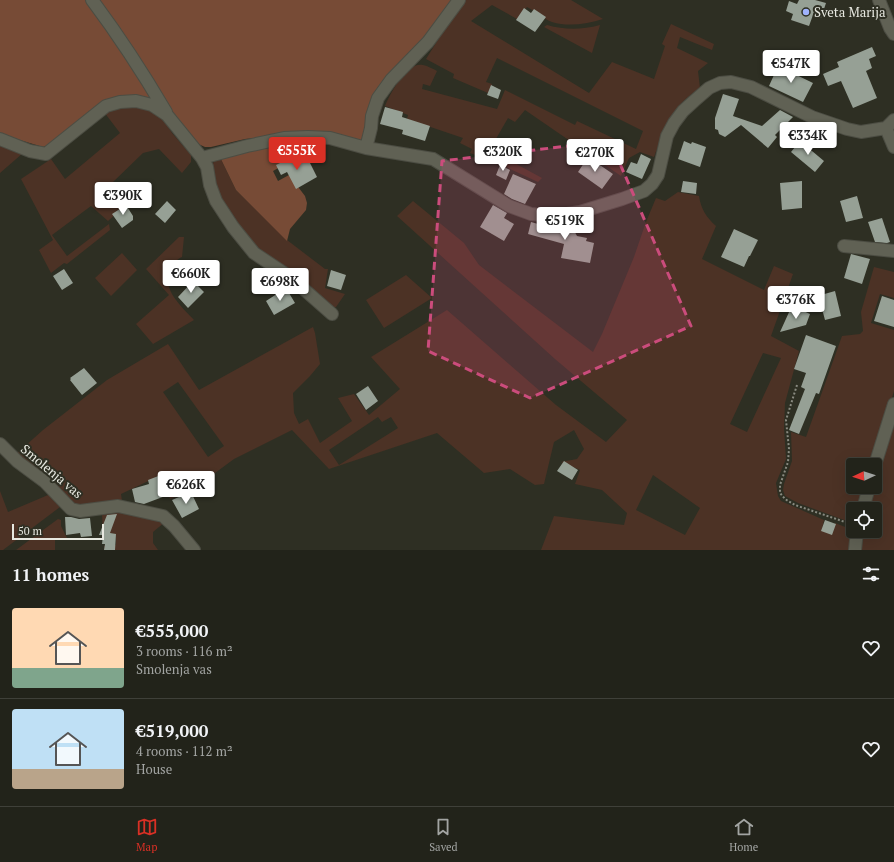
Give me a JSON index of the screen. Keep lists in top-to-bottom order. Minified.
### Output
{"streets":{"street":["Smolenja vas"]},"places":["Sveta Marija"],"scale_bar":"50 m","north":"left","page":{"price":["€547K","€334K","€555K","€320K","€270K","€390K","€519K","€660K","€698K","€376K","€626K"],"scale":"50 m","heading":"11 homes","list":[{"name":"€555,000","note":"3 rooms · 116 m² · Smolenja vas"},{"name":"€519,000","note":"4 rooms · 112 m² · House"}],"tabs":["Map","Saved","Home"]}}
